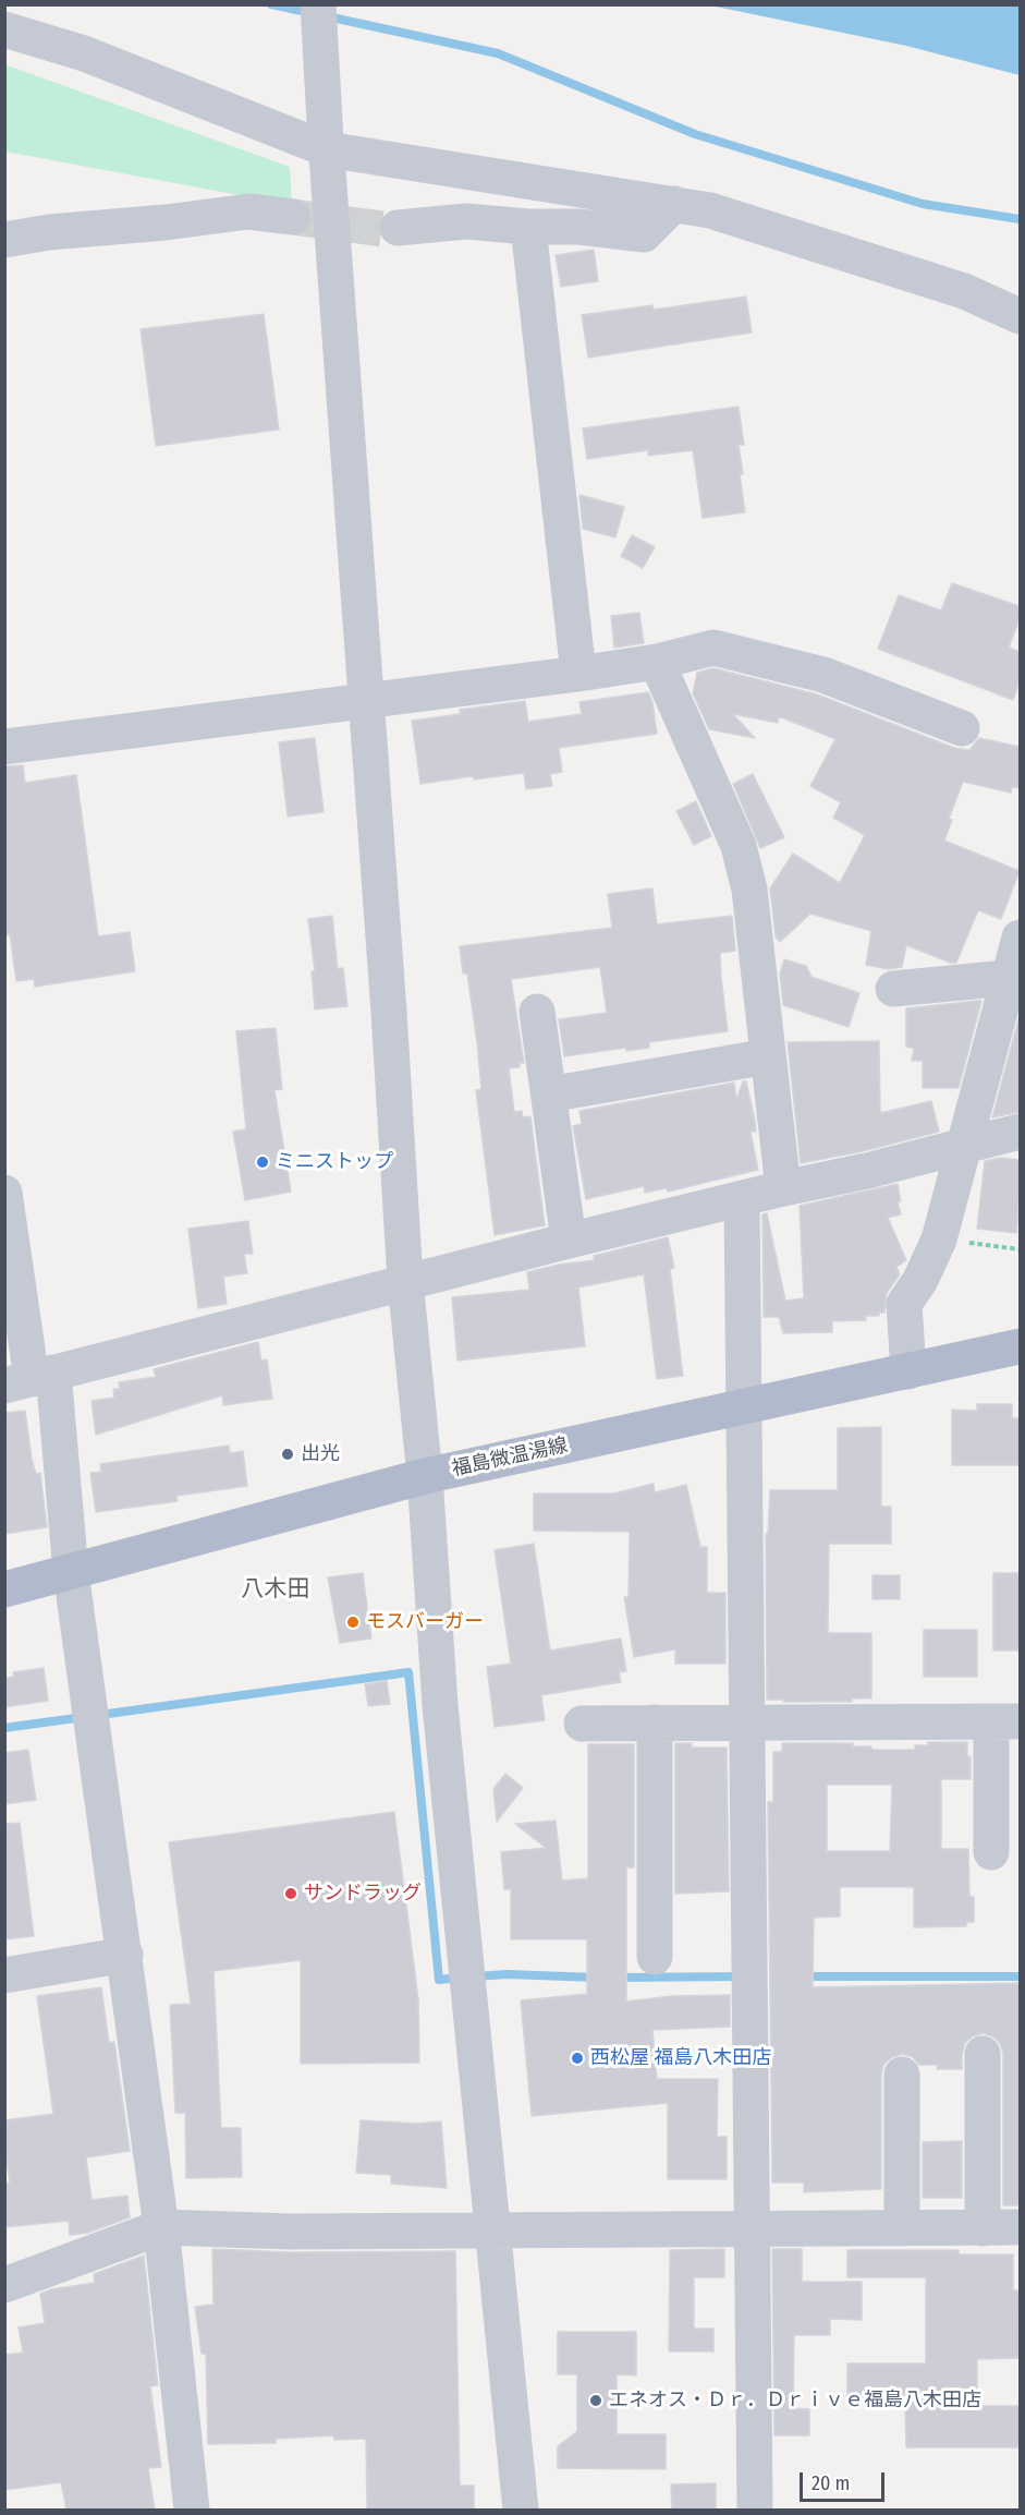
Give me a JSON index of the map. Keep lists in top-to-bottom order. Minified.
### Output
{"streets":{"main road":["福島微温湯線"]},"districts":["八木田"],"places":["ミニストップ","出光","モスバーガー","サンドラッグ","西松屋 福島八木田店","エネオス・Ｄｒ．Ｄｒｉｖｅ福島八木田店"],"scale_bar":"20 m"}
